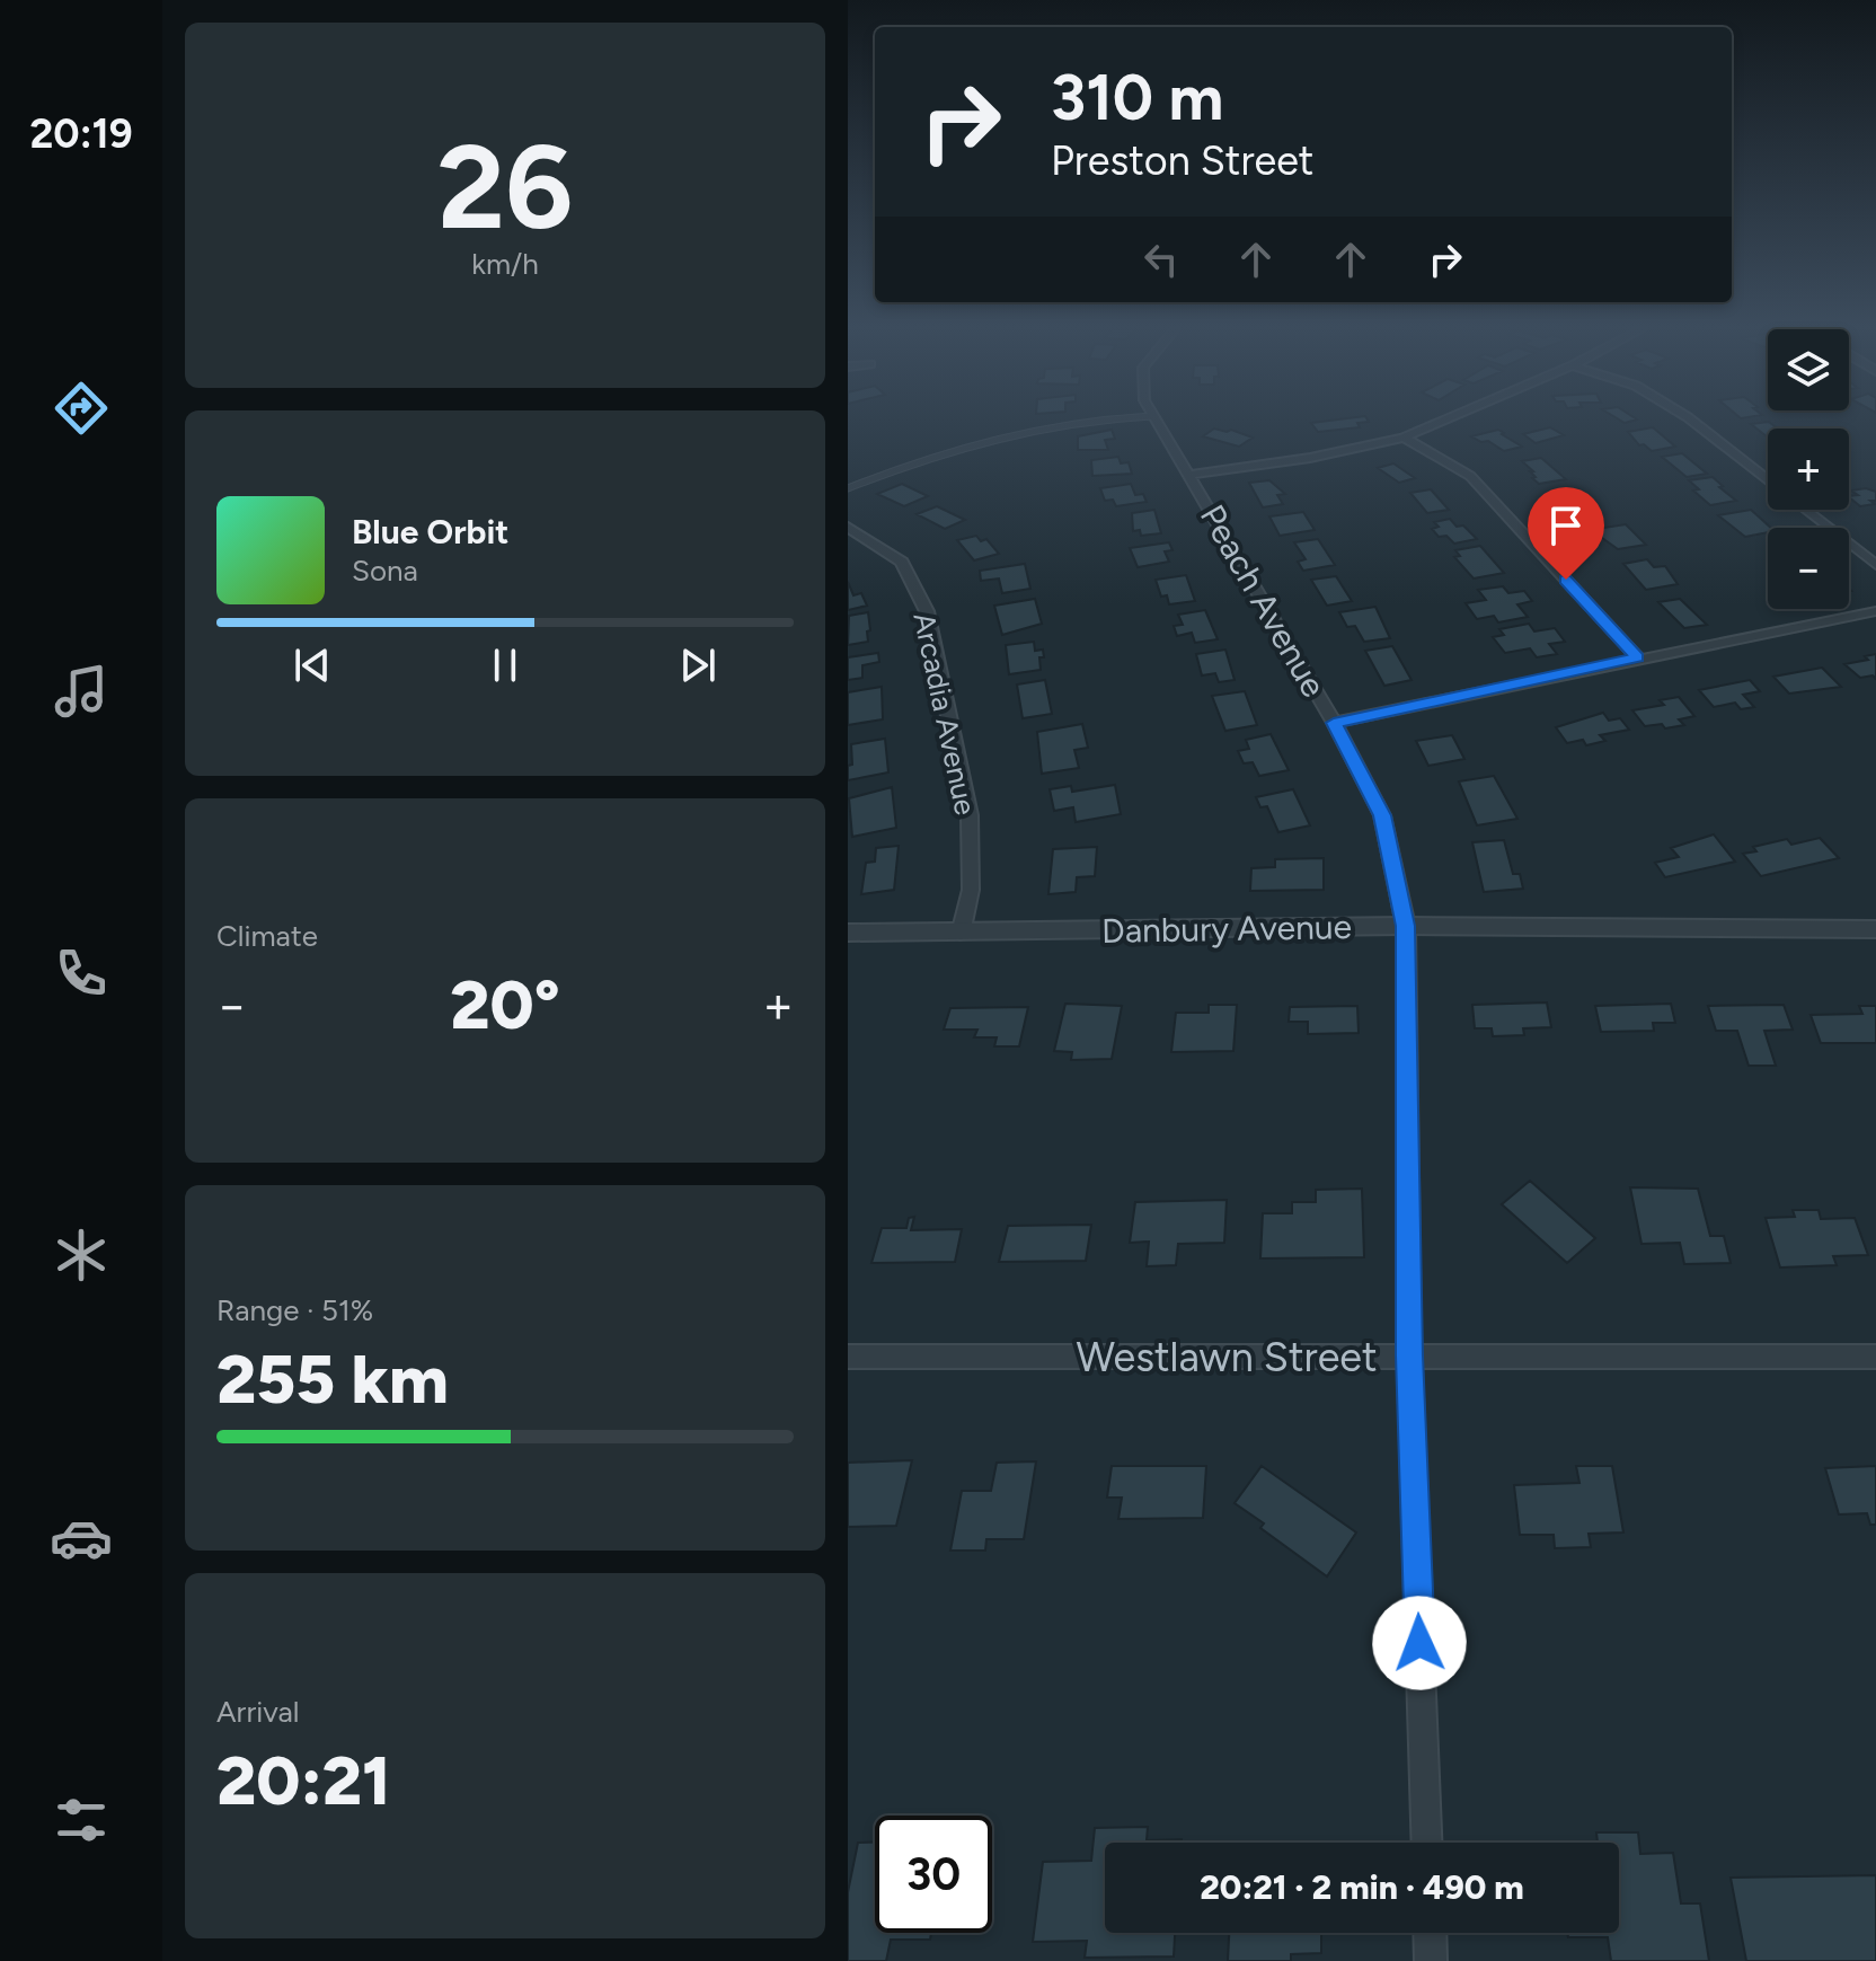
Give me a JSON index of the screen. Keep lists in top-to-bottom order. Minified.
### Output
{"streets":{"street":["Peach Avenue","Arcadia Avenue","Danbury Avenue","Westlawn Street"]},"crossings":[["Peach Avenue","Danbury Avenue"],["Peach Avenue","Westlawn Street"],["Arcadia Avenue","Danbury Avenue"]],"page":{"tabs":"20:19","tile":[["26","km/h"],"Climate",["Range · 51%","255 km"],["Arrival","20:21"]],"turn":["310 m","Preston Street"],"map_buttons":["+","−"],"song":["Blue Orbit","Sona"],"heat":["−","20°","+"],"limit":"30","trip":"20:21 · 2 min · 490 m"}}
